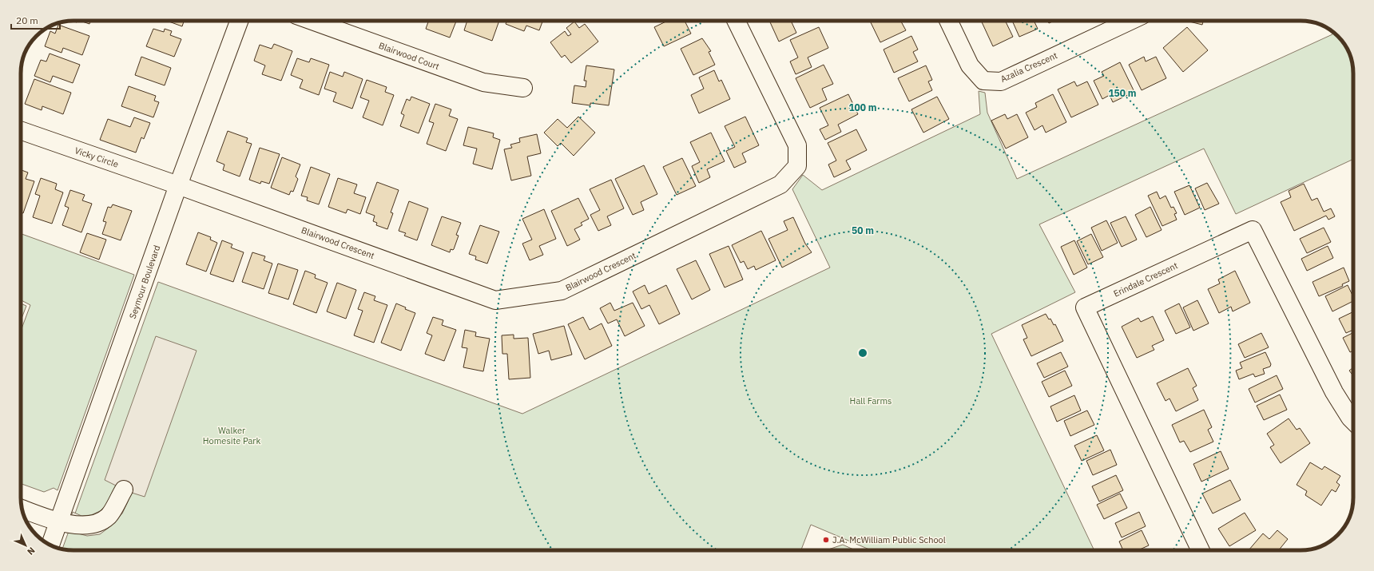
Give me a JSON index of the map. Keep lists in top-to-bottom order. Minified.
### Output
{"streets":{"street":["Blairwood Court","Azalia Crescent","Vicky Circle","Blairwood Crescent","Erindale Crescent","Seymour Boulevard"]},"crossings":[["Vicky Circle","Blairwood Crescent"],["Vicky Circle","Seymour Boulevard"],["Blairwood Crescent","Seymour Boulevard"]],"parks":["Hall Farms","Walker Homesite Park"],"places":["J.A. McWilliam Public School"],"scale_bar":"20 m","north":"bottom right","rings":["150 m","100 m","50 m"]}
